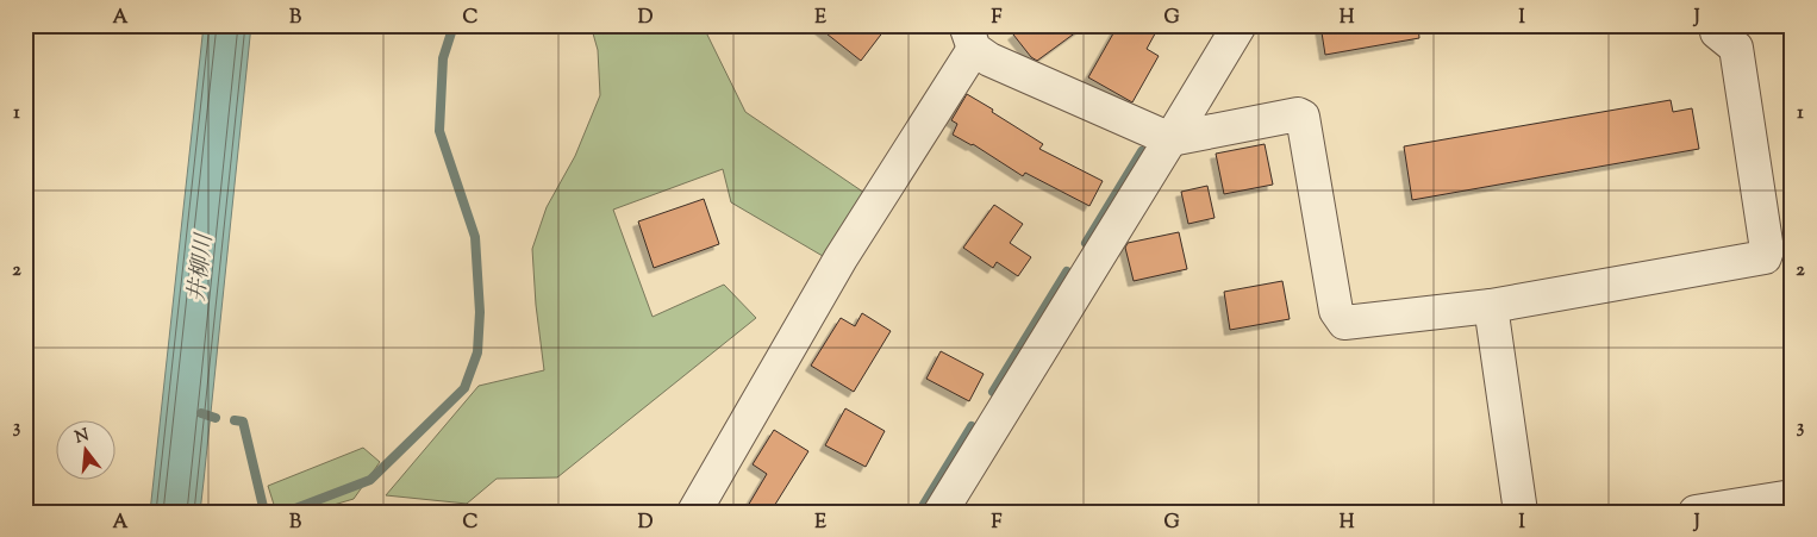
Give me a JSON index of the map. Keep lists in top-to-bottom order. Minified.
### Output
{"water":["井柳川"],"north":"top","grid":{"columns":["A","B","C","D","E","F","G","H","I","J"],"rows":["1","2","3"]}}
